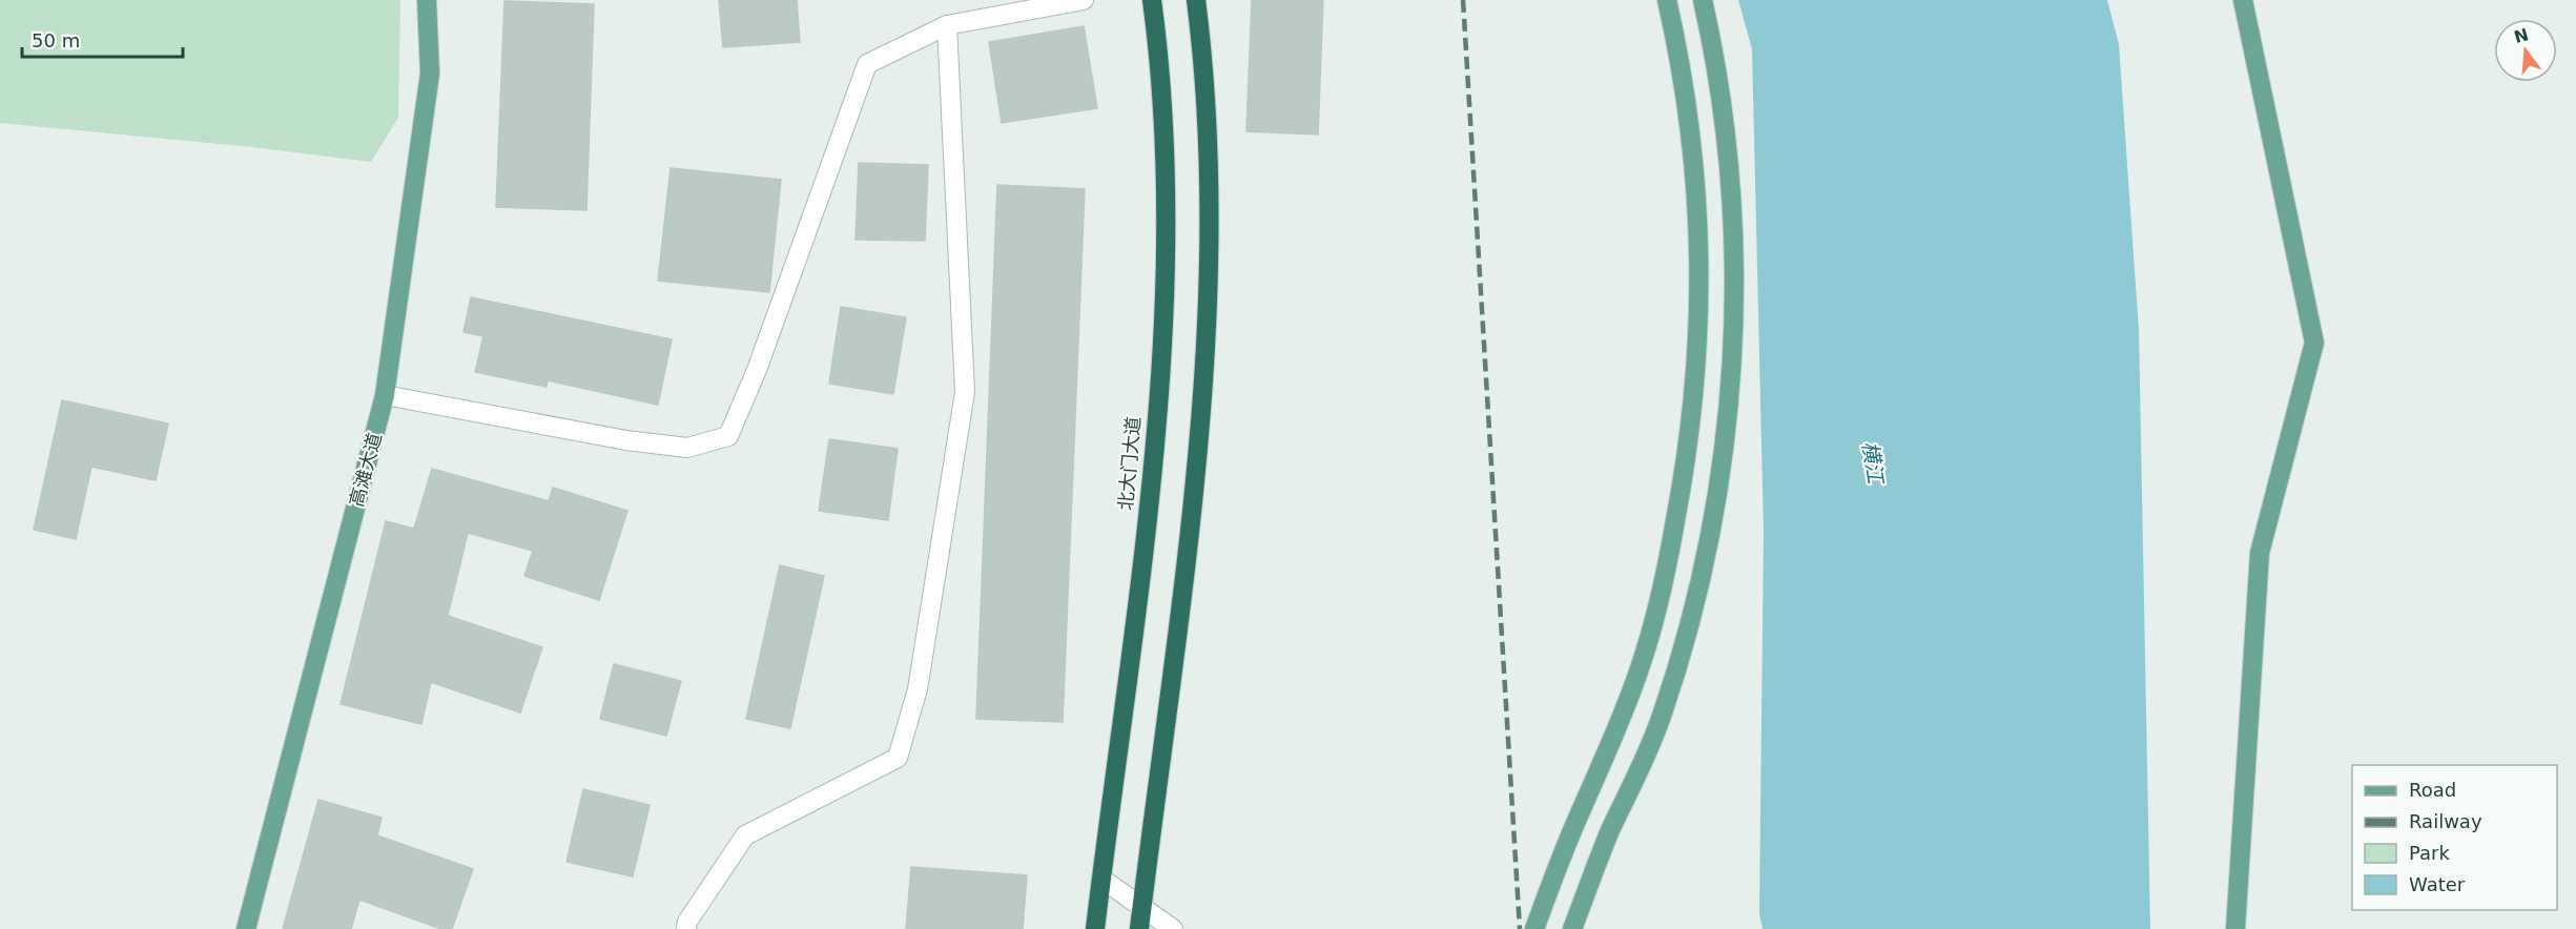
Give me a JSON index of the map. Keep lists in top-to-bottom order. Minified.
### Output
{"streets":{"highway":["北大门大道"],"main road":["高滩大道"]},"water":["横江"],"legend":["Road","Railway","Park","Water"],"scale_bar":"50 m","north":"top"}
